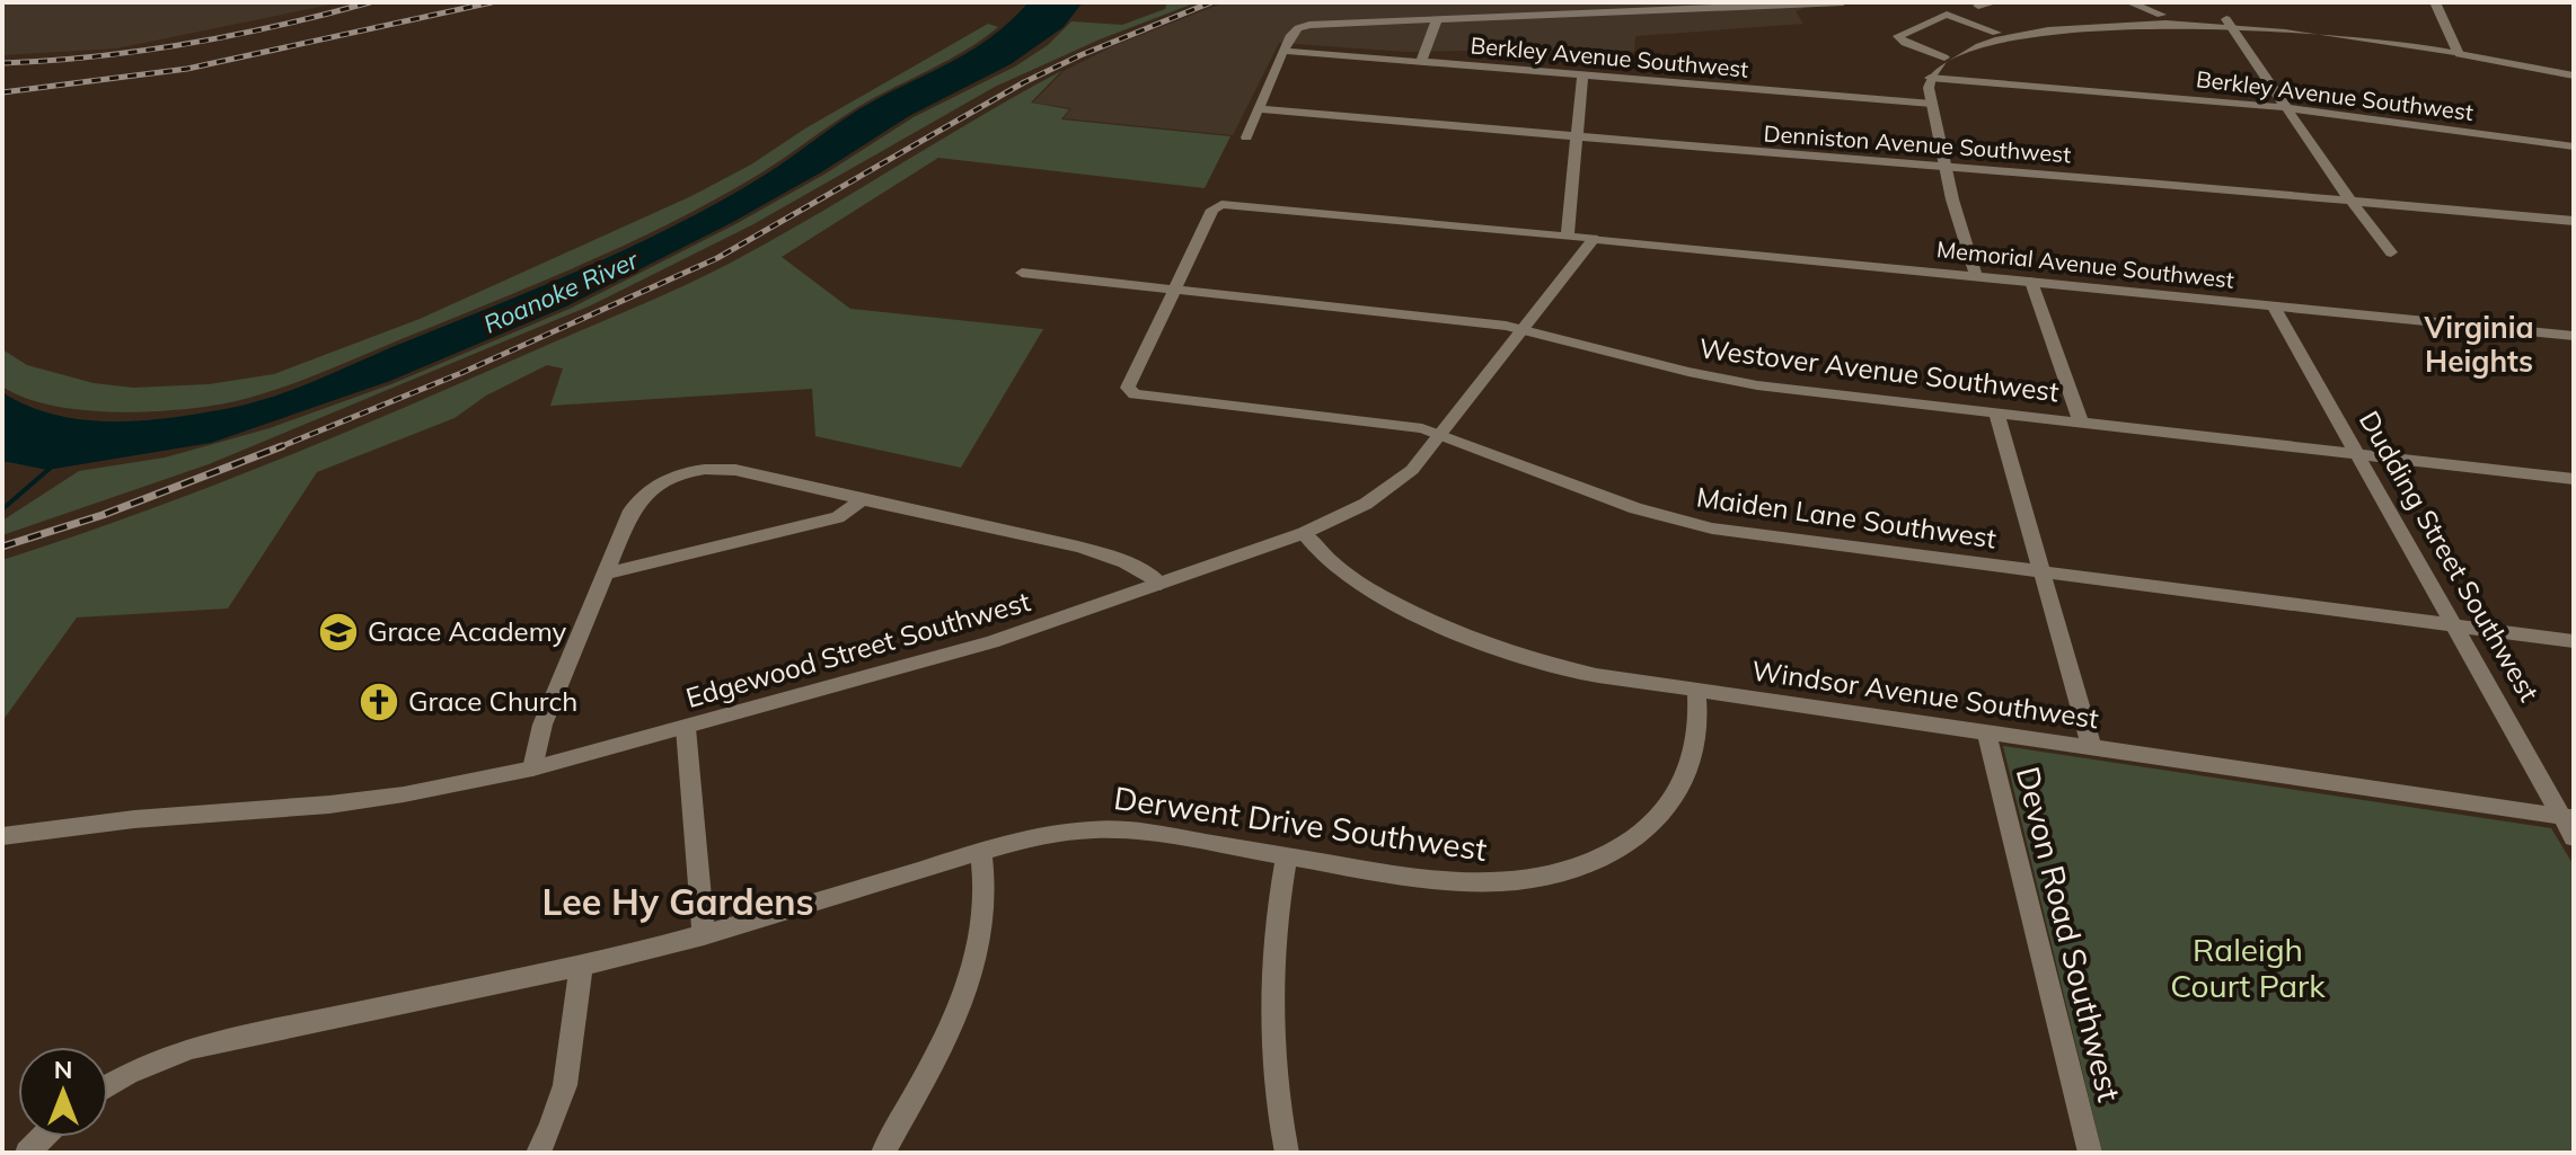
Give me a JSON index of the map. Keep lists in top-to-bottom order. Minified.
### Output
{"streets":{"street":["Berkley Avenue Southwest","Denniston Avenue Southwest","Memorial Avenue Southwest","Westover Avenue Southwest","Maiden Lane Southwest","Dudding Street Southwest","Edgewood Street Southwest","Windsor Avenue Southwest","Derwent Drive Southwest","Devon Road Southwest"]},"crossings":[["Memorial Avenue Southwest","Dudding Street Southwest"],["Memorial Avenue Southwest","Edgewood Street Southwest"],["Westover Avenue Southwest","Maiden Lane Southwest"],["Westover Avenue Southwest","Dudding Street Southwest"],["Westover Avenue Southwest","Edgewood Street Southwest"],["Maiden Lane Southwest","Dudding Street Southwest"],["Maiden Lane Southwest","Edgewood Street Southwest"],["Dudding Street Southwest","Windsor Avenue Southwest"],["Edgewood Street Southwest","Windsor Avenue Southwest"],["Windsor Avenue Southwest","Derwent Drive Southwest"],["Windsor Avenue Southwest","Devon Road Southwest"]],"districts":["Virginia Heights","Lee Hy Gardens"],"water":["Roanoke River"],"parks":["Raleigh Court Park"],"places":{"school or university":["Grace Academy"],"church":["Grace Church"]},"north":"top"}
